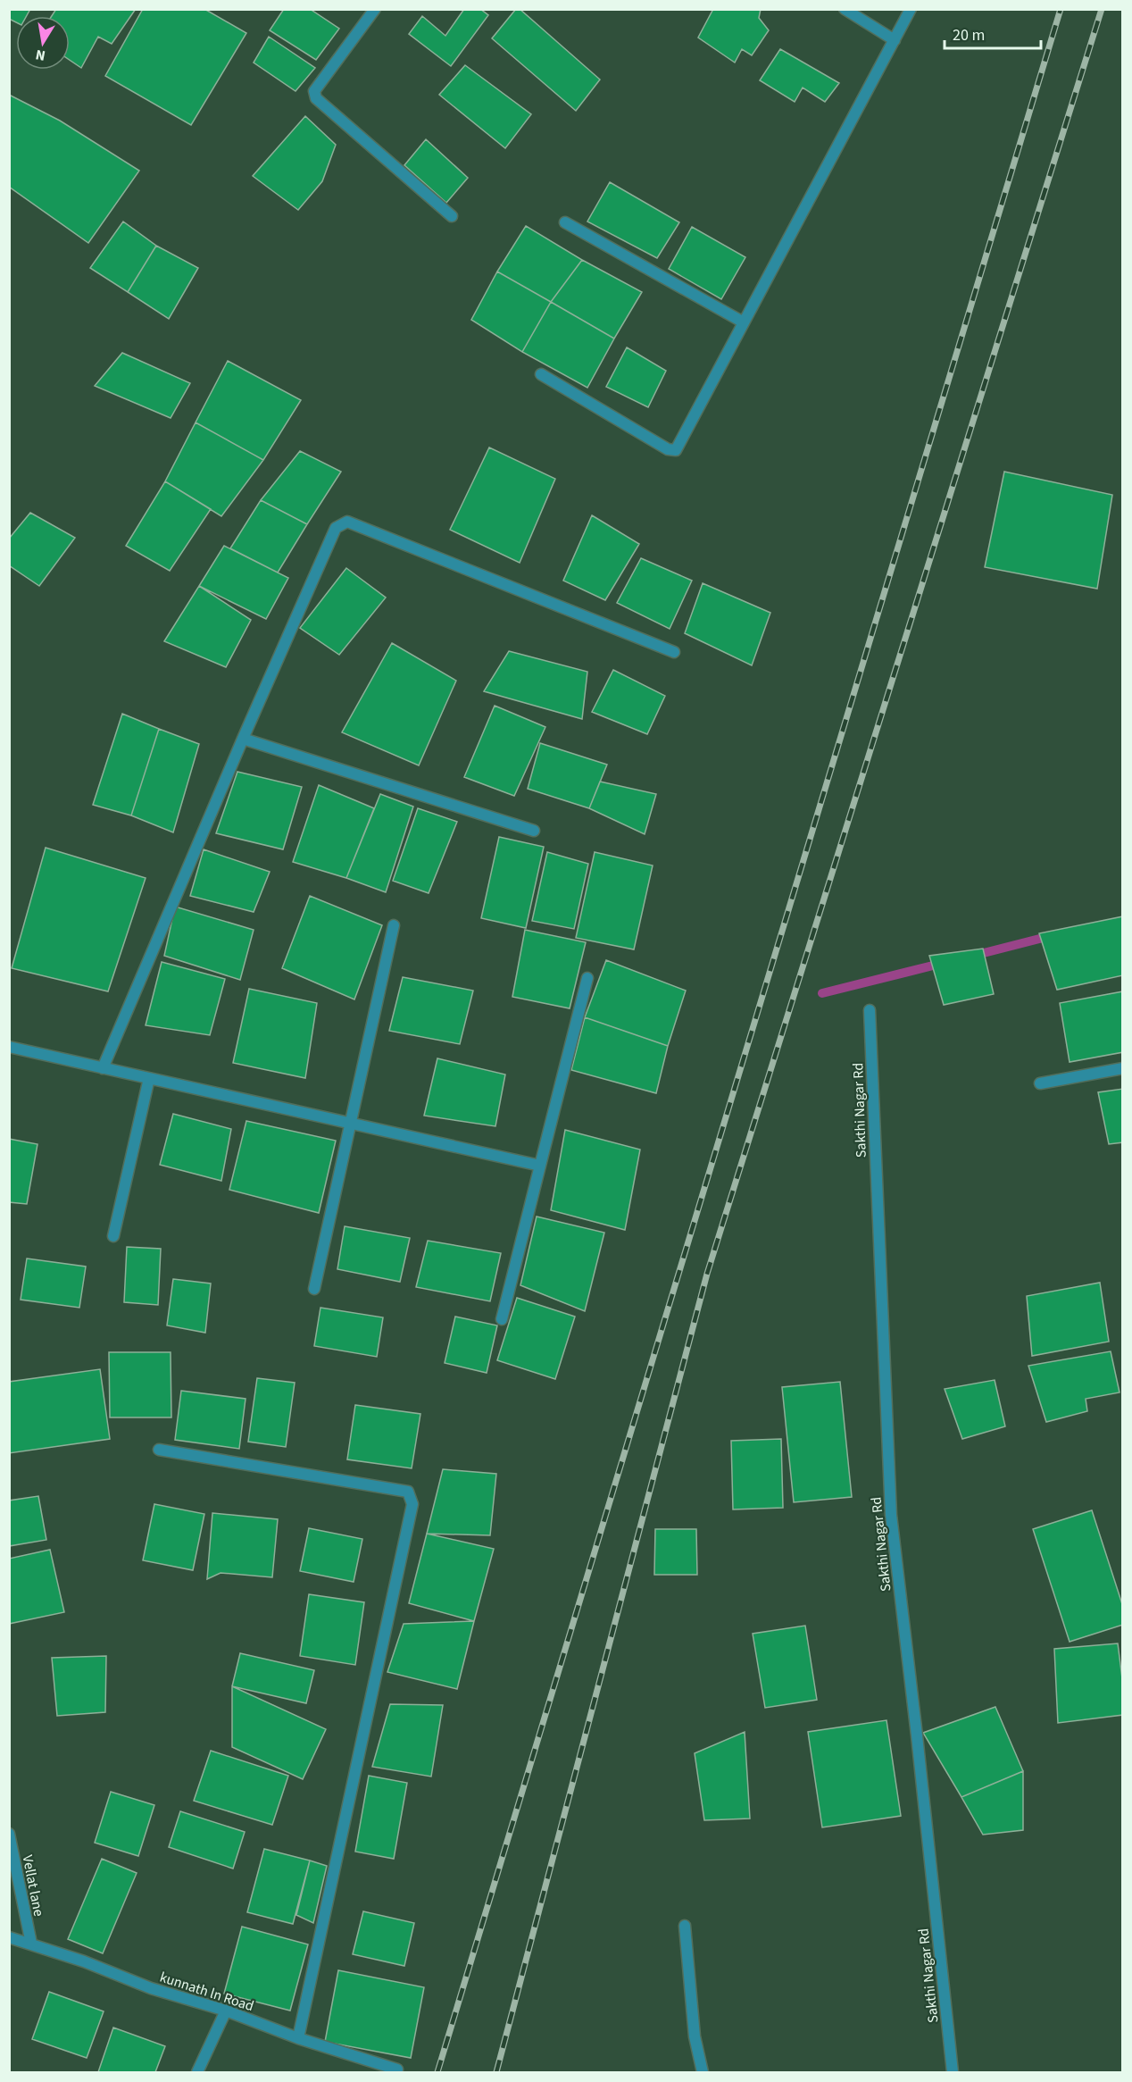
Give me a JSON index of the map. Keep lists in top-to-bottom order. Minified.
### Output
{"streets":{"street":["Sakthi Nagar Rd","Vellat lane","kunnath ln Road"]},"crossings":[["Vellat lane","kunnath ln Road"]],"scale_bar":"20 m","north":"bottom"}
